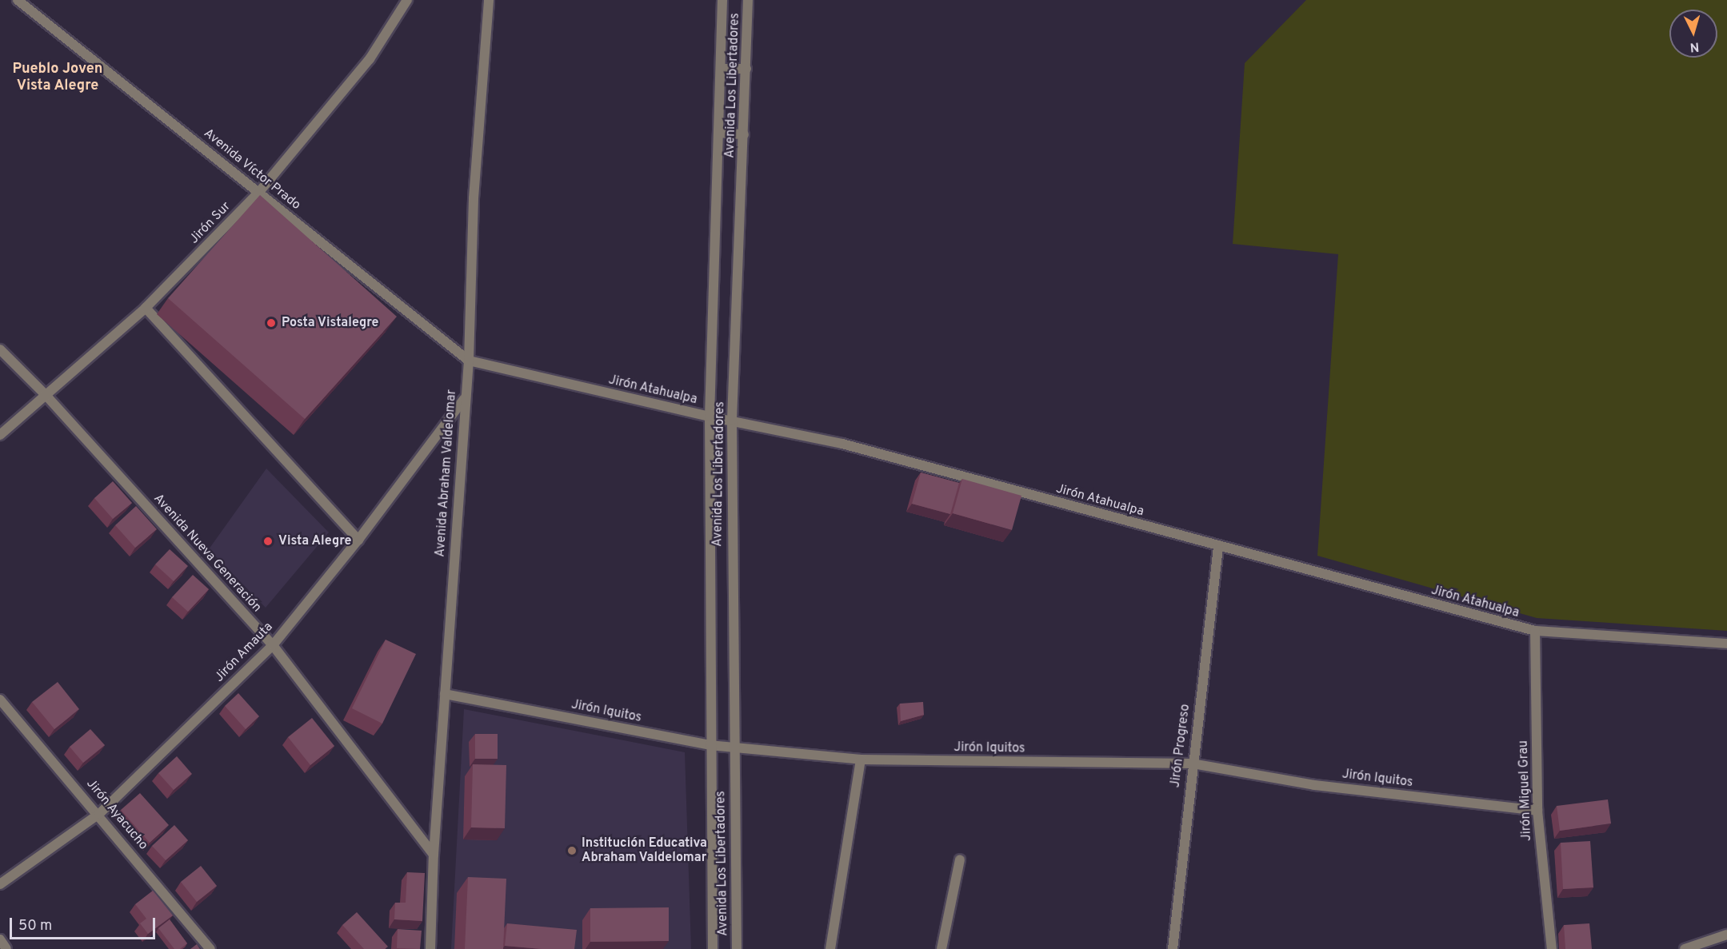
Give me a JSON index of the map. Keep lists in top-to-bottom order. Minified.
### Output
{"streets":{"street":["Avenida Los Libertadores","Avenida Víctor Prado","Jirón Sur","Jirón Atahualpa","Avenida Abraham Valdelomar","Avenida Nueva Generación","Jirón Amauta","Jirón Iquitos","Jirón Progreso","Jirón Miguel Grau","Jirón Ayacucho"]},"crossings":[["Avenida Los Libertadores","Jirón Atahualpa"],["Avenida Los Libertadores","Jirón Iquitos"],["Avenida Víctor Prado","Jirón Sur"],["Avenida Víctor Prado","Jirón Atahualpa"],["Avenida Víctor Prado","Avenida Abraham Valdelomar"],["Jirón Sur","Avenida Nueva Generación"],["Jirón Atahualpa","Avenida Abraham Valdelomar"],["Jirón Atahualpa","Jirón Progreso"],["Jirón Atahualpa","Jirón Miguel Grau"],["Avenida Abraham Valdelomar","Avenida Nueva Generación"],["Avenida Abraham Valdelomar","Jirón Amauta"],["Avenida Abraham Valdelomar","Jirón Iquitos"],["Avenida Nueva Generación","Jirón Amauta"],["Jirón Amauta","Jirón Ayacucho"],["Jirón Iquitos","Jirón Progreso"],["Jirón Iquitos","Jirón Miguel Grau"]],"districts":["Pueblo Joven Vista Alegre"],"places":["Posta Vistalegre","Vista Alegre","Institución Educativa Abraham Valdelomar"],"scale_bar":"50 m","north":"bottom"}
